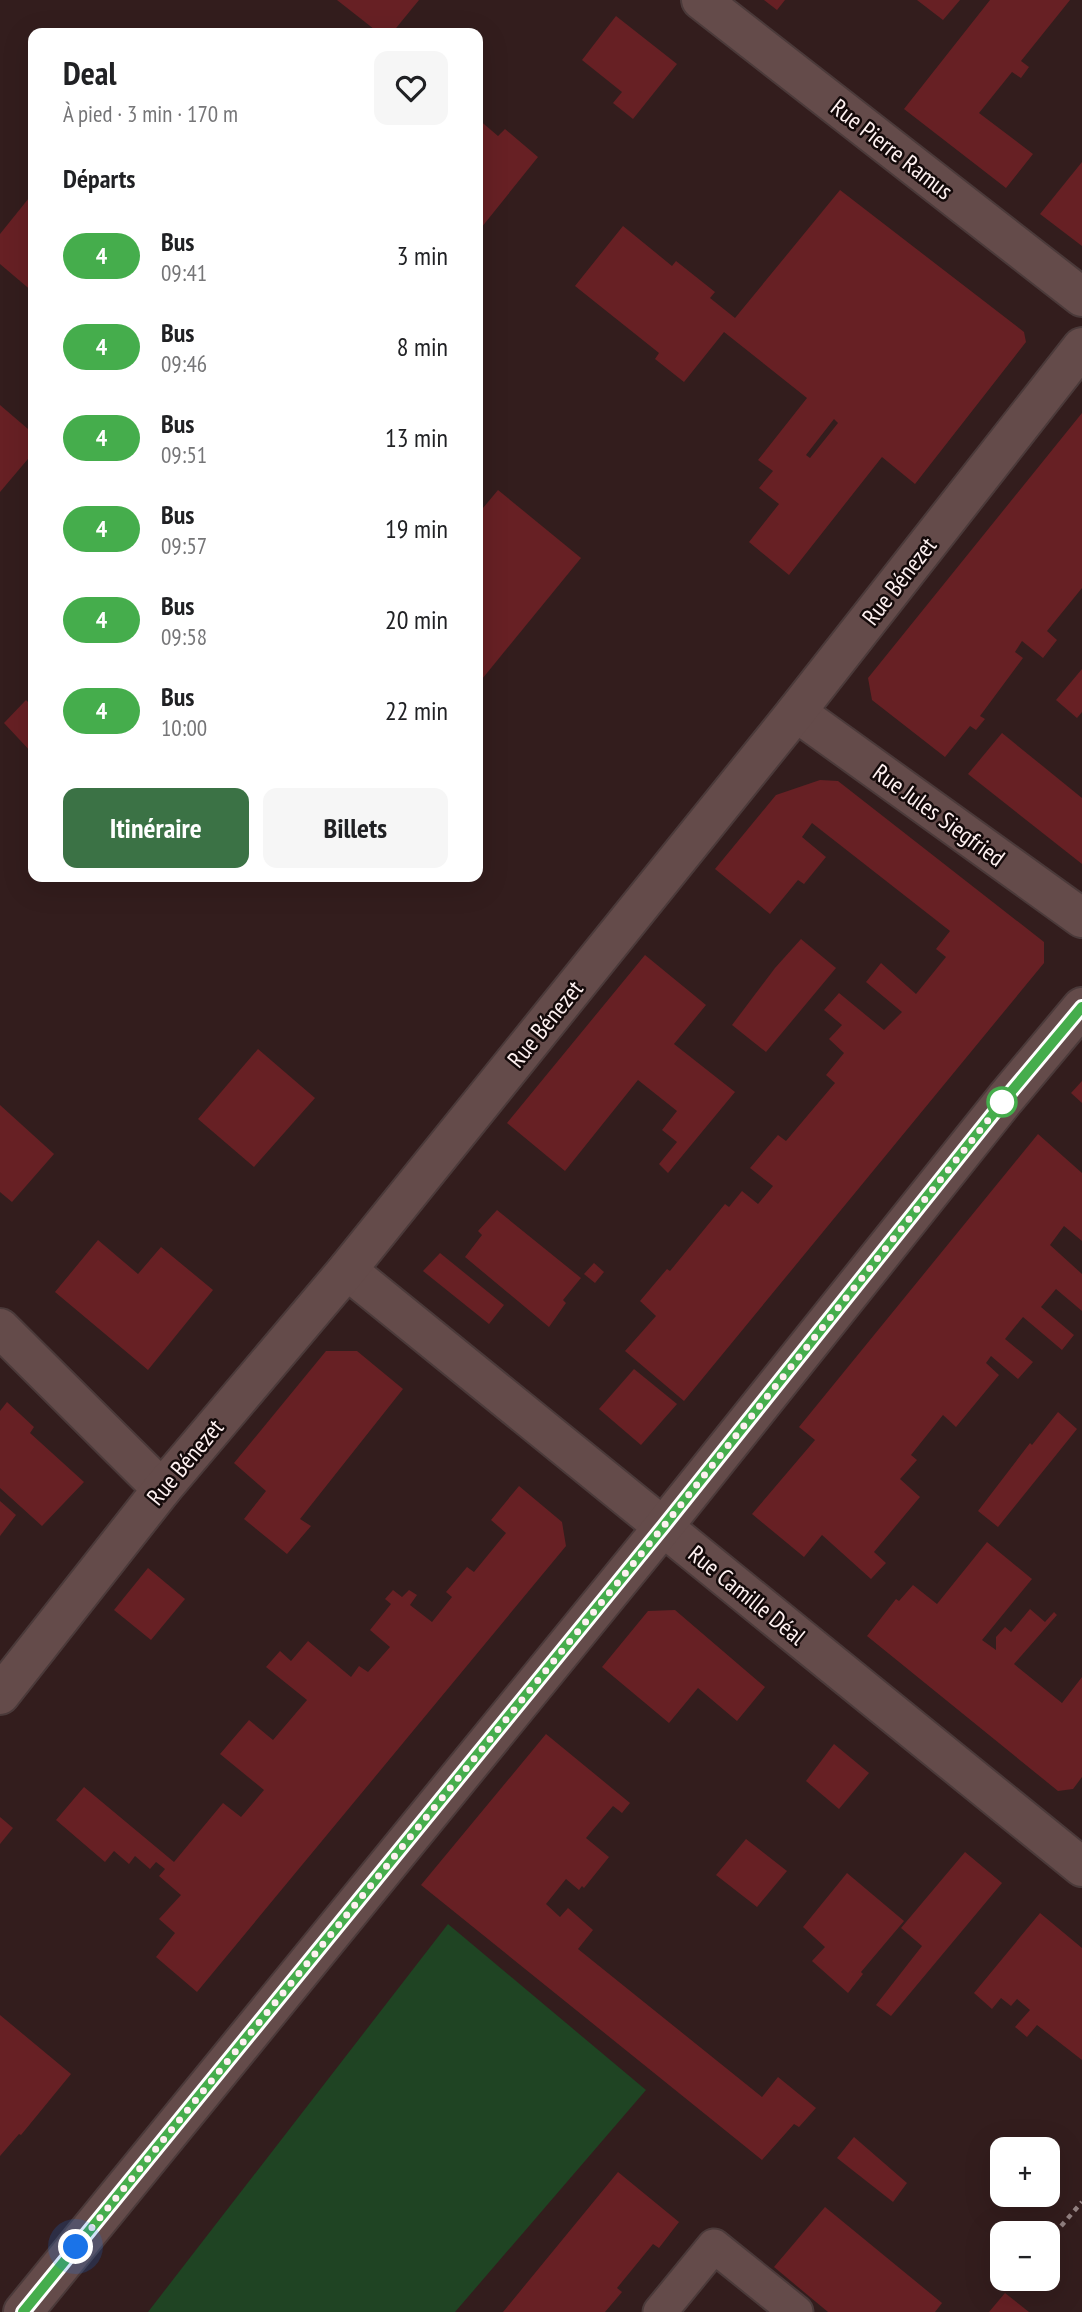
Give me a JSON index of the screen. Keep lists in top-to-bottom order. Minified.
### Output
{"streets":{"street":["Rue Pierre Ramus","Rue Bénezet","Rue Jules Siegfried","Rue Camille Déal"]},"crossings":[["Rue Bénezet","Rue Jules Siegfried"],["Rue Bénezet","Rue Camille Déal"]],"lines":["bus line 4"],"page":{"heading":[["Deal","À pied · 3 min · 170 m"],"Départs"],"list":[{"mark":"4","name":"Bus","note":"09:41","value":"3 min"},{"mark":"4","name":"Bus","note":"09:46","value":"8 min"},{"mark":"4","name":"Bus","note":"09:51","value":"13 min"},{"mark":"4","name":"Bus","note":"09:57","value":"19 min"},{"mark":"4","name":"Bus","note":"09:58","value":"20 min"},{"mark":"4","name":"Bus","note":"10:00","value":"22 min"}],"buttons":["Itinéraire","Billets"],"map_buttons":["+","−"]}}
